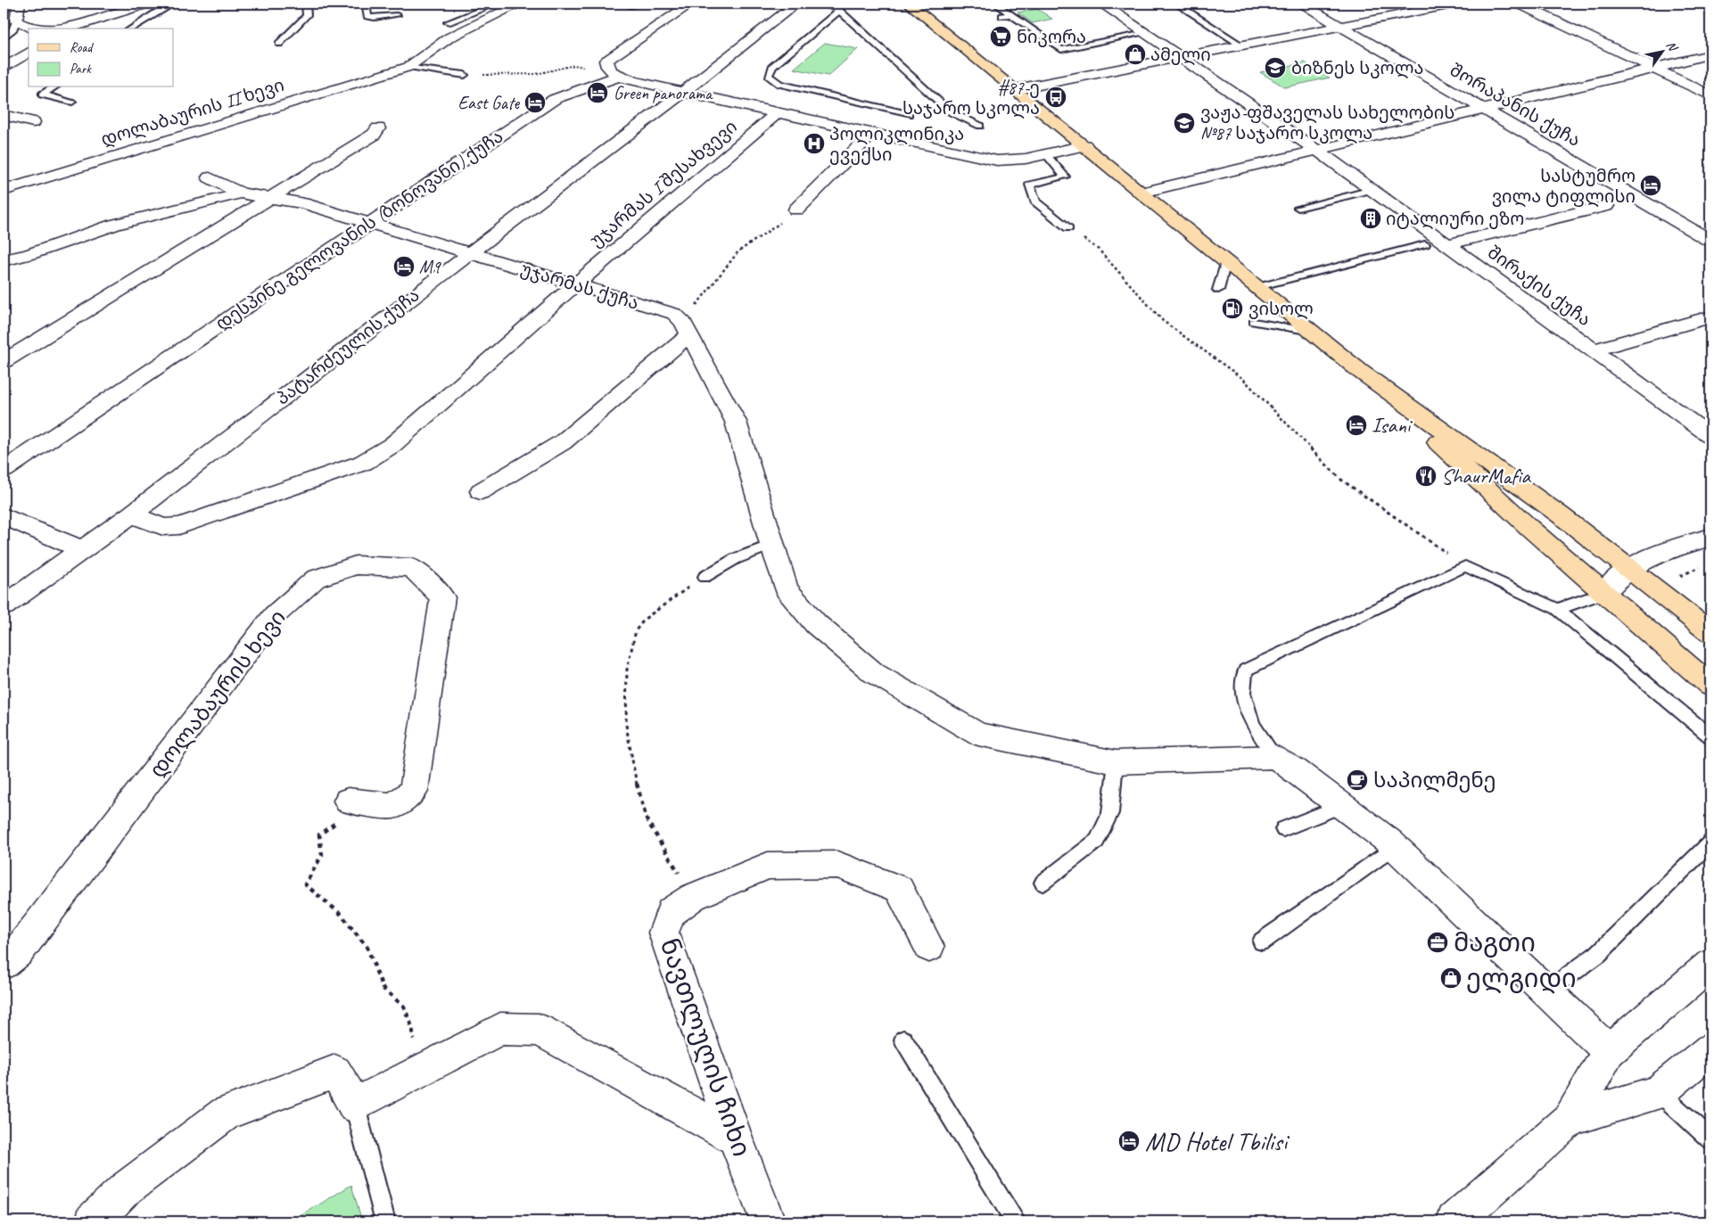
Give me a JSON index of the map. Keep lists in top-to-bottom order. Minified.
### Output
{"streets":{"street":["შორაპანის ქუჩა","დოლაბაურის II ხევი","უჯარმას I შესახვევი","დესპინე გელოვანის (ბონოვანი) ქუჩა","უჯარმას ქუჩა","შირაქის ქუჩა","პატარძეულის ქუჩა","დოლაბაურის ხევი","ნავთლუღის ჩიხი"]},"crossings":[["უჯარმას I შესახვევი","უჯარმას ქუჩა"],["უჯარმას I შესახვევი","პატარძეულის ქუჩა"],["დესპინე გელოვანის (ბონოვანი) ქუჩა","უჯარმას ქუჩა"],["უჯარმას ქუჩა","პატარძეულის ქუჩა"]],"places":{"supermarket":["ნიკორა"],"shop":["ამელი","ელგიდი"],"school or university":["ბიზნეს სკოლა","ვაჟა-ფშაველას სახელობის №87 საჯარო სკოლა"],"hotel":["Green panorama","East Gate","სასტუმრო ვილა ტიფლისი","M9","Isani","MD Hotel Tbilisi"],"bus stop":["#87-ე საჯარო სკოლა"],"hospital":["პოლიკლინიკა ევექსი"],"building":["იტალიური ეზო"],"fuel station":["ვისოლ"],"restaurant":["ShaurMafia"],"cafe":["საპილმენე"],"office":["მაგთი"]},"legend":["Road","Park"],"north":"top right"}
